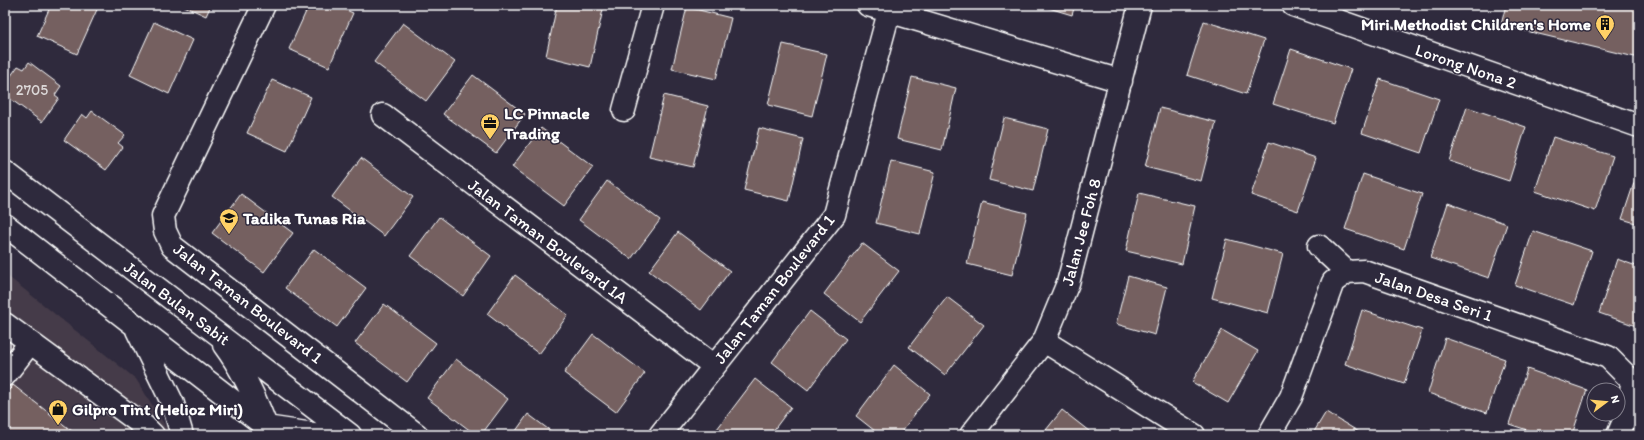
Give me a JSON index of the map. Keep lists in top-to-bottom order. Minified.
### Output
{"streets":{"street":["Lorong Nona 2","Jalan Jee Foh 8","Jalan Taman Boulevard 1A","Jalan Taman Boulevard 1","Jalan Desa Seri 1","Jalan Bulan Sabit"]},"crossings":[["Jalan Taman Boulevard 1A","Jalan Taman Boulevard 1"]],"places":{"building":["Miri Methodist Children's Home"],"office":["LC Pinnacle Trading"],"school or university":["Tadika Tunas Ria"],"shop":["Gilpro Tint (Helioz Miri)"]},"house_numbers":["2705"],"north":"right"}
